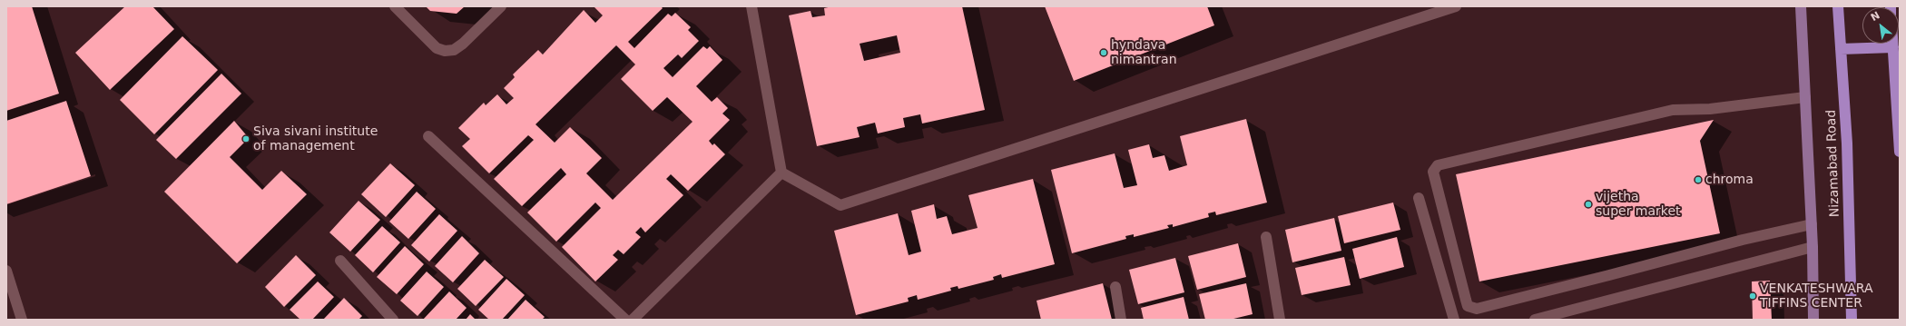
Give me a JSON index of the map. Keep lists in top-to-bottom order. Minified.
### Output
{"streets":{"highway":["Nizamabad Road"]},"places":["hyndava nimantran","Siva sivani institute of management","chroma","vijetha super market","VENKATESHWARA TIFFINS CENTER"],"north":"top left"}
